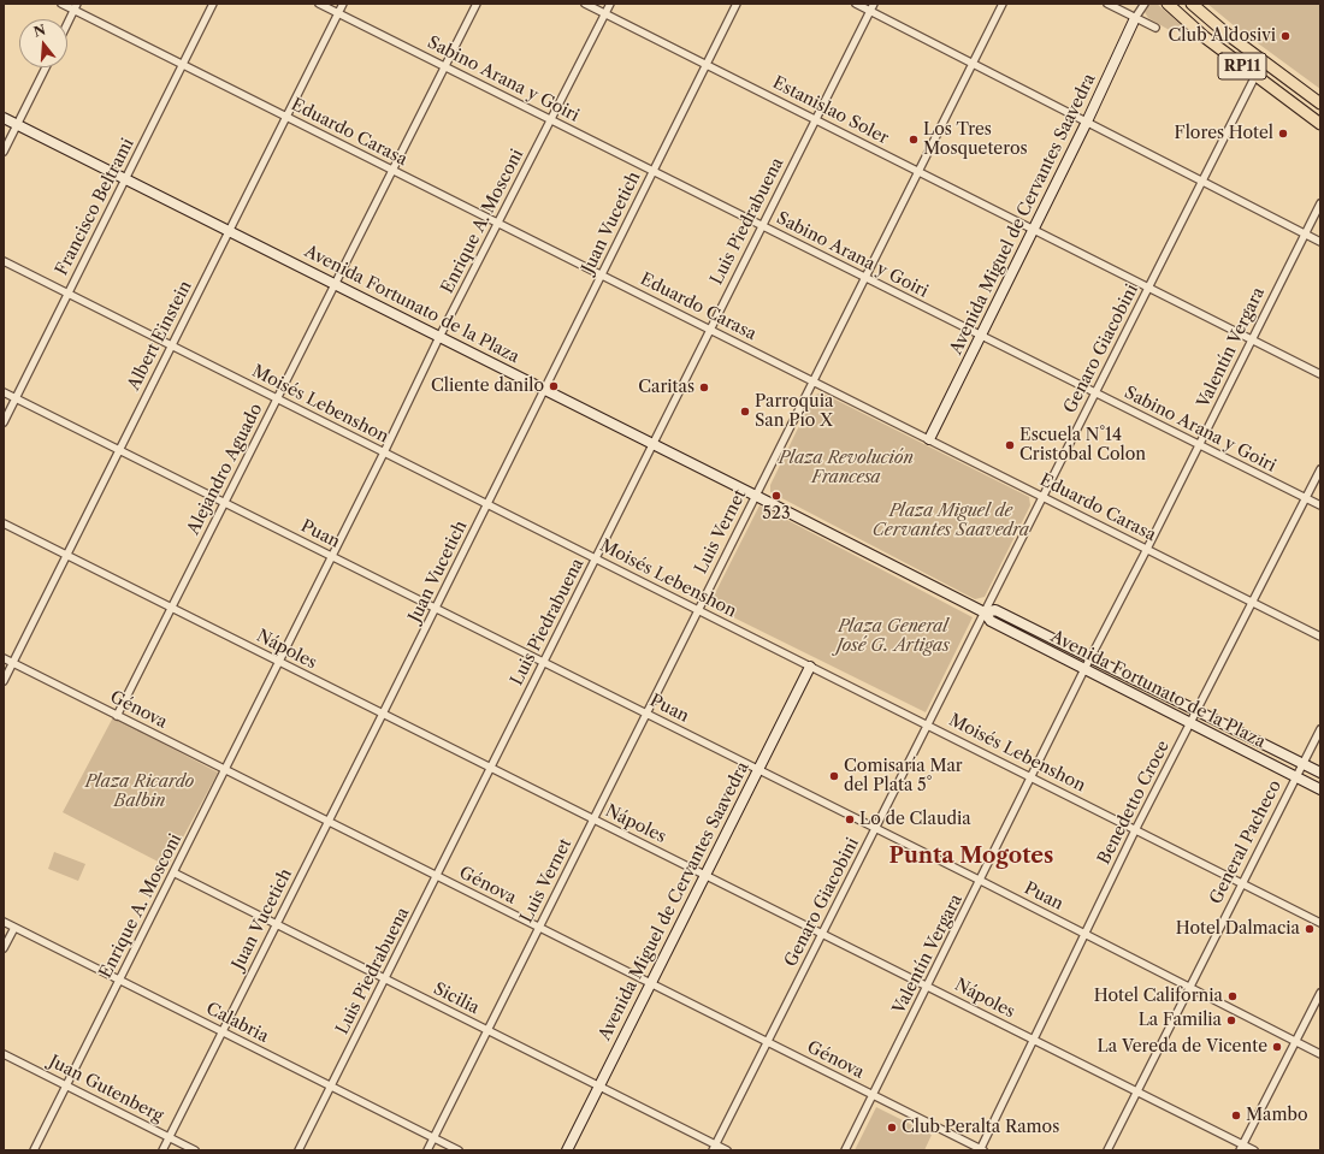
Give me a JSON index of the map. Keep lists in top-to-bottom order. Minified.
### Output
{"streets":{"main road":["RP11","Avenida Miguel de Cervantes Saavedra","Avenida Fortunato de la Plaza"],"street":["Sabino Arana y Goiri","Estanislao Soler","Eduardo Carasa","Francisco Beltrami","Enrique A. Mosconi","Luis Piedrabuena","Juan Vucetich","Albert Einstein","Valentín Vergara","Genaro Giacobini","Moisés Lebenshon","Alejandro Aguado","Luis Vernet","Puan","Nápoles","Génova","Benedetto Croce","General Pacheco","Sicilia","Calabria","Juan Gutenberg"]},"crossings":[["RP11","Genaro Giacobini"],["Sabino Arana y Goiri","Avenida Miguel de Cervantes Saavedra"],["Sabino Arana y Goiri","Enrique A. Mosconi"],["Sabino Arana y Goiri","Luis Piedrabuena"],["Sabino Arana y Goiri","Juan Vucetich"],["Sabino Arana y Goiri","Albert Einstein"],["Sabino Arana y Goiri","Valentín Vergara"],["Sabino Arana y Goiri","Genaro Giacobini"],["Sabino Arana y Goiri","Alejandro Aguado"],["Sabino Arana y Goiri","Luis Vernet"],["Sabino Arana y Goiri","Benedetto Croce"],["Estanislao Soler","Avenida Miguel de Cervantes Saavedra"],["Estanislao Soler","Enrique A. Mosconi"],["Estanislao Soler","Luis Piedrabuena"],["Estanislao Soler","Juan Vucetich"],["Estanislao Soler","Valentín Vergara"],["Estanislao Soler","Genaro Giacobini"],["Estanislao Soler","Luis Vernet"],["Eduardo Carasa","Francisco Beltrami"],["Eduardo Carasa","Avenida Miguel de Cervantes Saavedra"],["Eduardo Carasa","Enrique A. Mosconi"],["Eduardo Carasa","Luis Piedrabuena"],["Eduardo Carasa","Juan Vucetich"],["Eduardo Carasa","Albert Einstein"],["Eduardo Carasa","Valentín Vergara"],["Eduardo Carasa","Genaro Giacobini"],["Eduardo Carasa","Alejandro Aguado"],["Eduardo Carasa","Luis Vernet"],["Eduardo Carasa","Benedetto Croce"],["Francisco Beltrami","Avenida Fortunato de la Plaza"],["Francisco Beltrami","Moisés Lebenshon"],["Francisco Beltrami","Puan"],["Avenida Miguel de Cervantes Saavedra","Moisés Lebenshon"],["Avenida Miguel de Cervantes Saavedra","Puan"],["Avenida Miguel de Cervantes Saavedra","Nápoles"],["Avenida Miguel de Cervantes Saavedra","Génova"],["Avenida Miguel de Cervantes Saavedra","Sicilia"],["Enrique A. Mosconi","Avenida Fortunato de la Plaza"],["Enrique A. Mosconi","Moisés Lebenshon"],["Enrique A. Mosconi","Puan"],["Enrique A. Mosconi","Nápoles"],["Enrique A. Mosconi","Génova"],["Enrique A. Mosconi","Sicilia"],["Enrique A. Mosconi","Calabria"],["Enrique A. Mosconi","Juan Gutenberg"],["Luis Piedrabuena","Avenida Fortunato de la Plaza"],["Luis Piedrabuena","Moisés Lebenshon"],["Luis Piedrabuena","Puan"],["Luis Piedrabuena","Nápoles"],["Luis Piedrabuena","Génova"],["Luis Piedrabuena","Sicilia"],["Luis Piedrabuena","Calabria"],["Juan Vucetich","Avenida Fortunato de la Plaza"],["Juan Vucetich","Moisés Lebenshon"],["Juan Vucetich","Puan"],["Juan Vucetich","Nápoles"],["Juan Vucetich","Génova"],["Juan Vucetich","Sicilia"],["Juan Vucetich","Calabria"],["Juan Vucetich","Juan Gutenberg"],["Avenida Fortunato de la Plaza","Albert Einstein"],["Avenida Fortunato de la Plaza","Valentín Vergara"],["Avenida Fortunato de la Plaza","Genaro Giacobini"],["Avenida Fortunato de la Plaza","Alejandro Aguado"],["Avenida Fortunato de la Plaza","Luis Vernet"],["Avenida Fortunato de la Plaza","Benedetto Croce"],["Avenida Fortunato de la Plaza","General Pacheco"],["Albert Einstein","Moisés Lebenshon"],["Albert Einstein","Puan"],["Albert Einstein","Nápoles"],["Albert Einstein","Génova"],["Valentín Vergara","Moisés Lebenshon"],["Valentín Vergara","Puan"],["Valentín Vergara","Nápoles"],["Valentín Vergara","Génova"],["Genaro Giacobini","Moisés Lebenshon"],["Genaro Giacobini","Puan"],["Genaro Giacobini","Nápoles"],["Genaro Giacobini","Génova"],["Genaro Giacobini","Sicilia"],["Moisés Lebenshon","Alejandro Aguado"],["Moisés Lebenshon","Luis Vernet"],["Moisés Lebenshon","Benedetto Croce"],["Moisés Lebenshon","General Pacheco"],["Alejandro Aguado","Puan"],["Alejandro Aguado","Nápoles"],["Alejandro Aguado","Génova"],["Luis Vernet","Puan"],["Luis Vernet","Nápoles"],["Luis Vernet","Génova"],["Luis Vernet","Sicilia"],["Luis Vernet","Calabria"],["Puan","Benedetto Croce"],["Puan","General Pacheco"],["Nápoles","Benedetto Croce"],["Nápoles","General Pacheco"],["Génova","Benedetto Croce"]],"districts":["Punta Mogotes"],"parks":["Plaza Revolución Francesa","Plaza Miguel de Cervantes Saavedra","Plaza General José G. Artigas","Plaza Ricardo Balbin"],"places":["Club Aldosivi","Flores Hotel","Los Tres Mosqueteros","Cliente danilo","Caritas","Parroquia San Pío X","Escuela N°14 Cristobal Colon","523","Comisaría Mar del Plata 5°","Lo de Claudia","Hotel Dalmacia","Hotel California","La Familia","La Vereda de Vicente","Mambo","Club Peralta Ramos"],"north":"top"}
